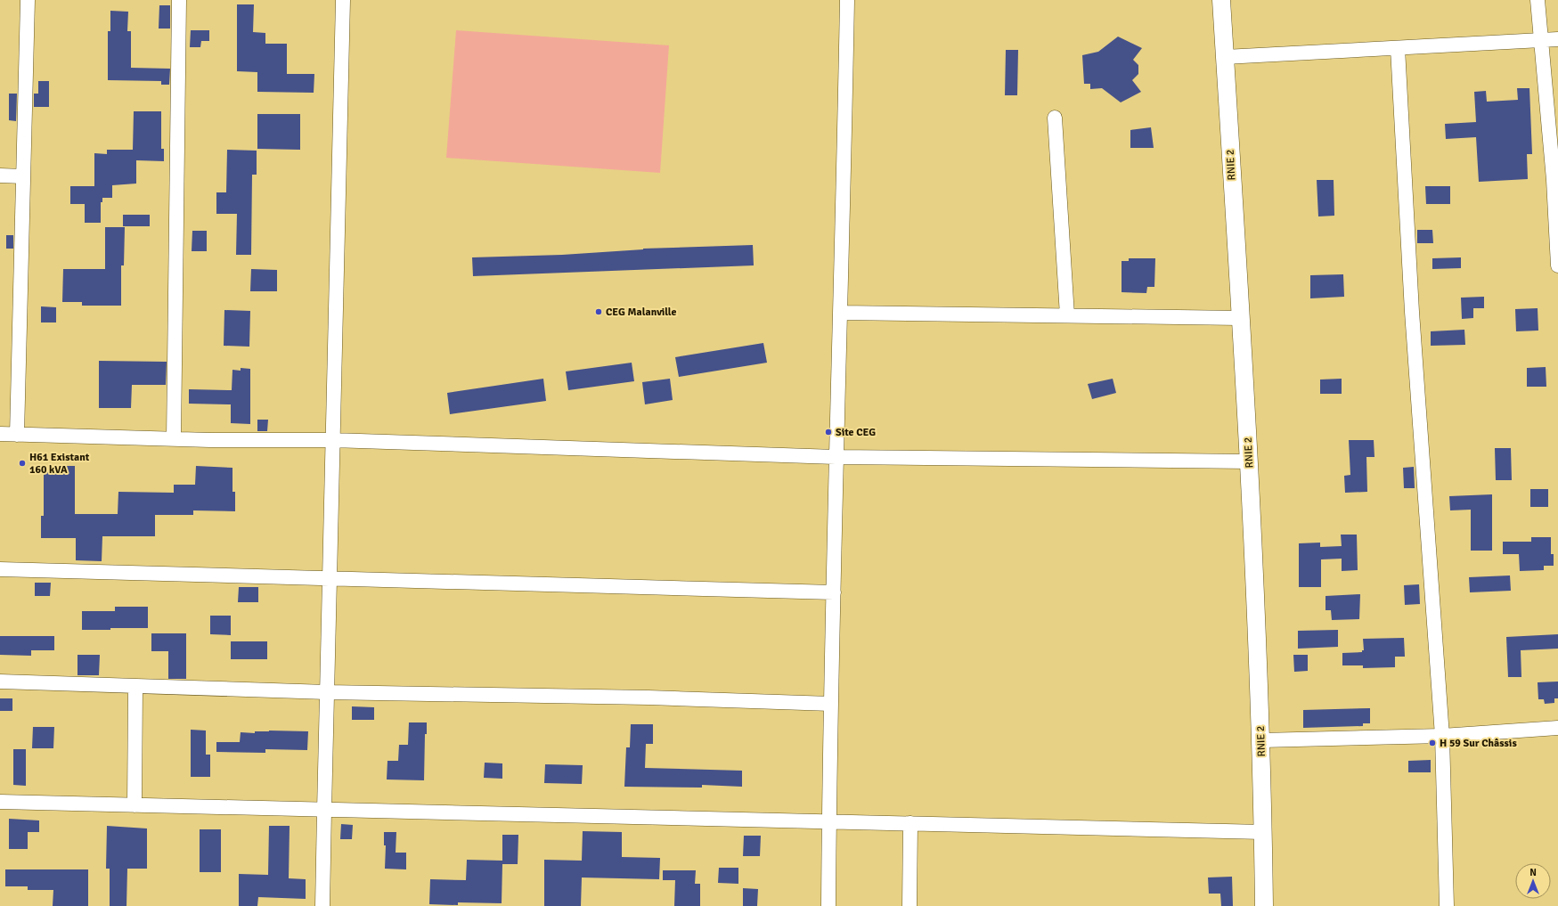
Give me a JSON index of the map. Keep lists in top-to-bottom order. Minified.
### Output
{"streets":{"main road":["RNIE 2"]},"places":["CEG Malanville","Site CEG","H61 Existant 160 kVA","H 59 Sur Châssis"],"north":"top"}
